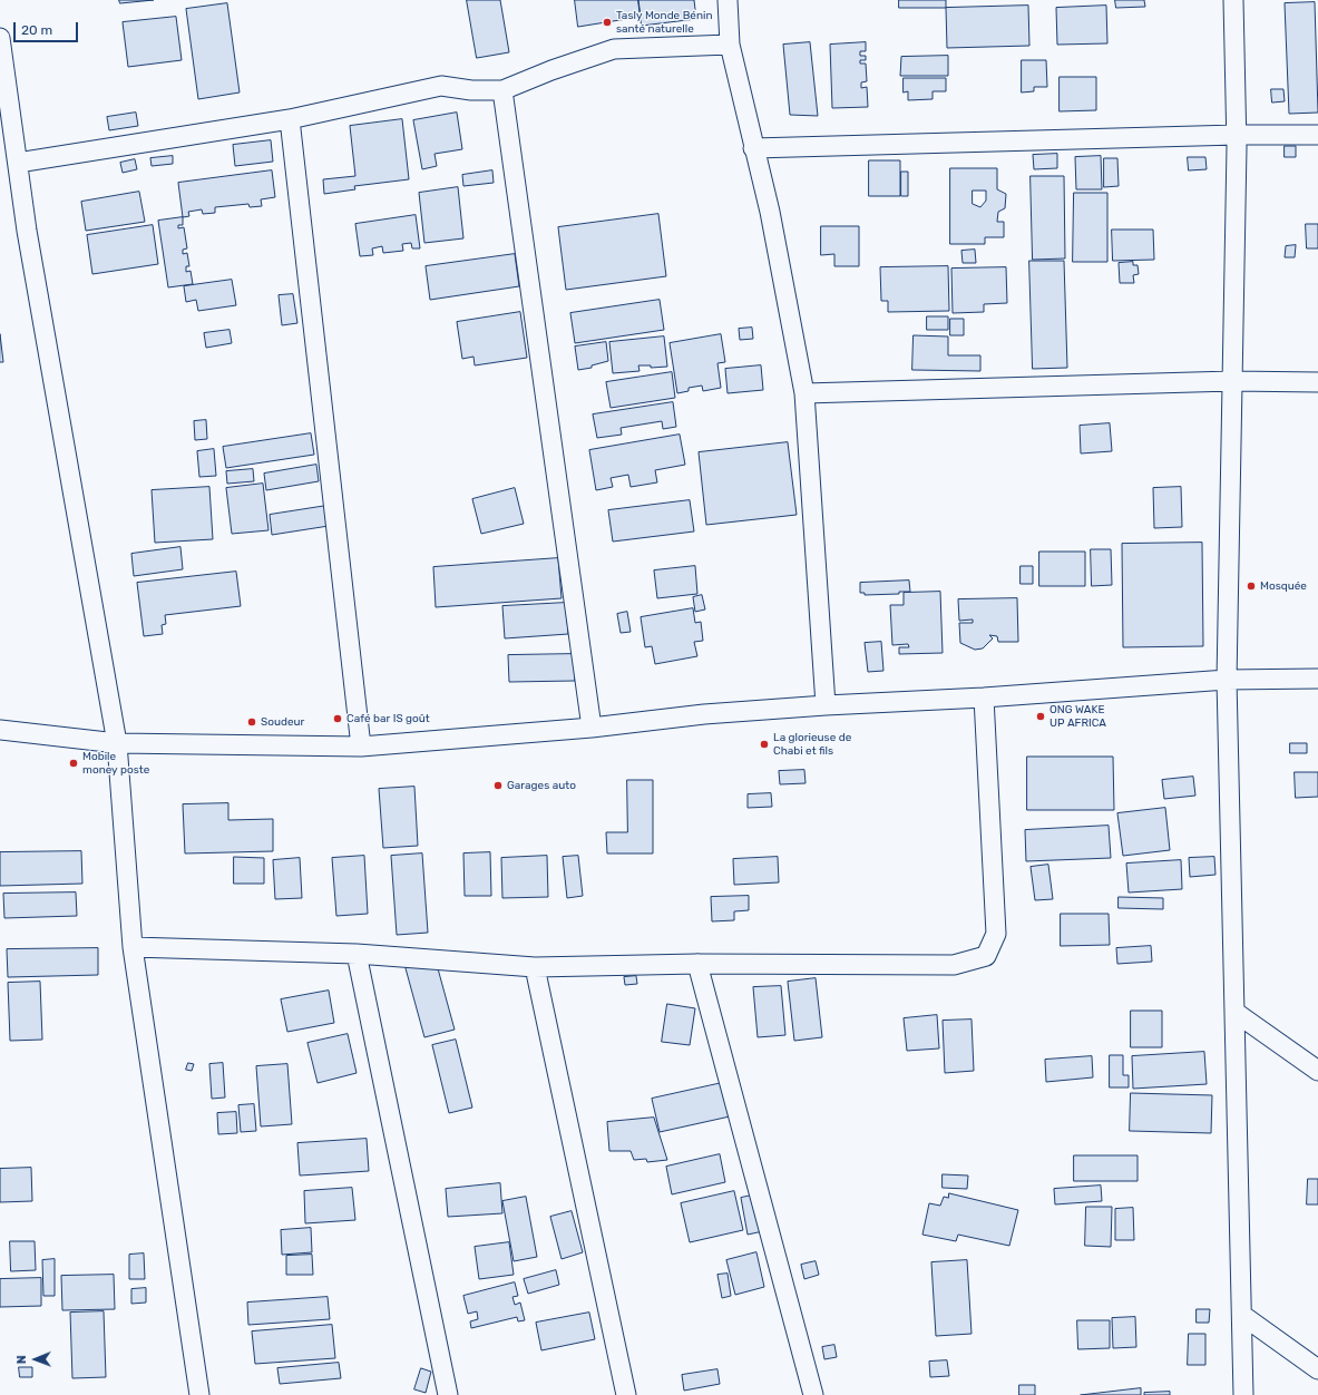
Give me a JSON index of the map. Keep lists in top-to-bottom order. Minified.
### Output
{"places":["Tasly Monde Bénin santé naturelle","Mosquée","ONG WAKE UP AFRICA","Café bar IS goût","Soudeur","La glorieuse de Chabi et fils","Mobile money poste","Garages auto"],"scale_bar":"20 m","north":"left"}
